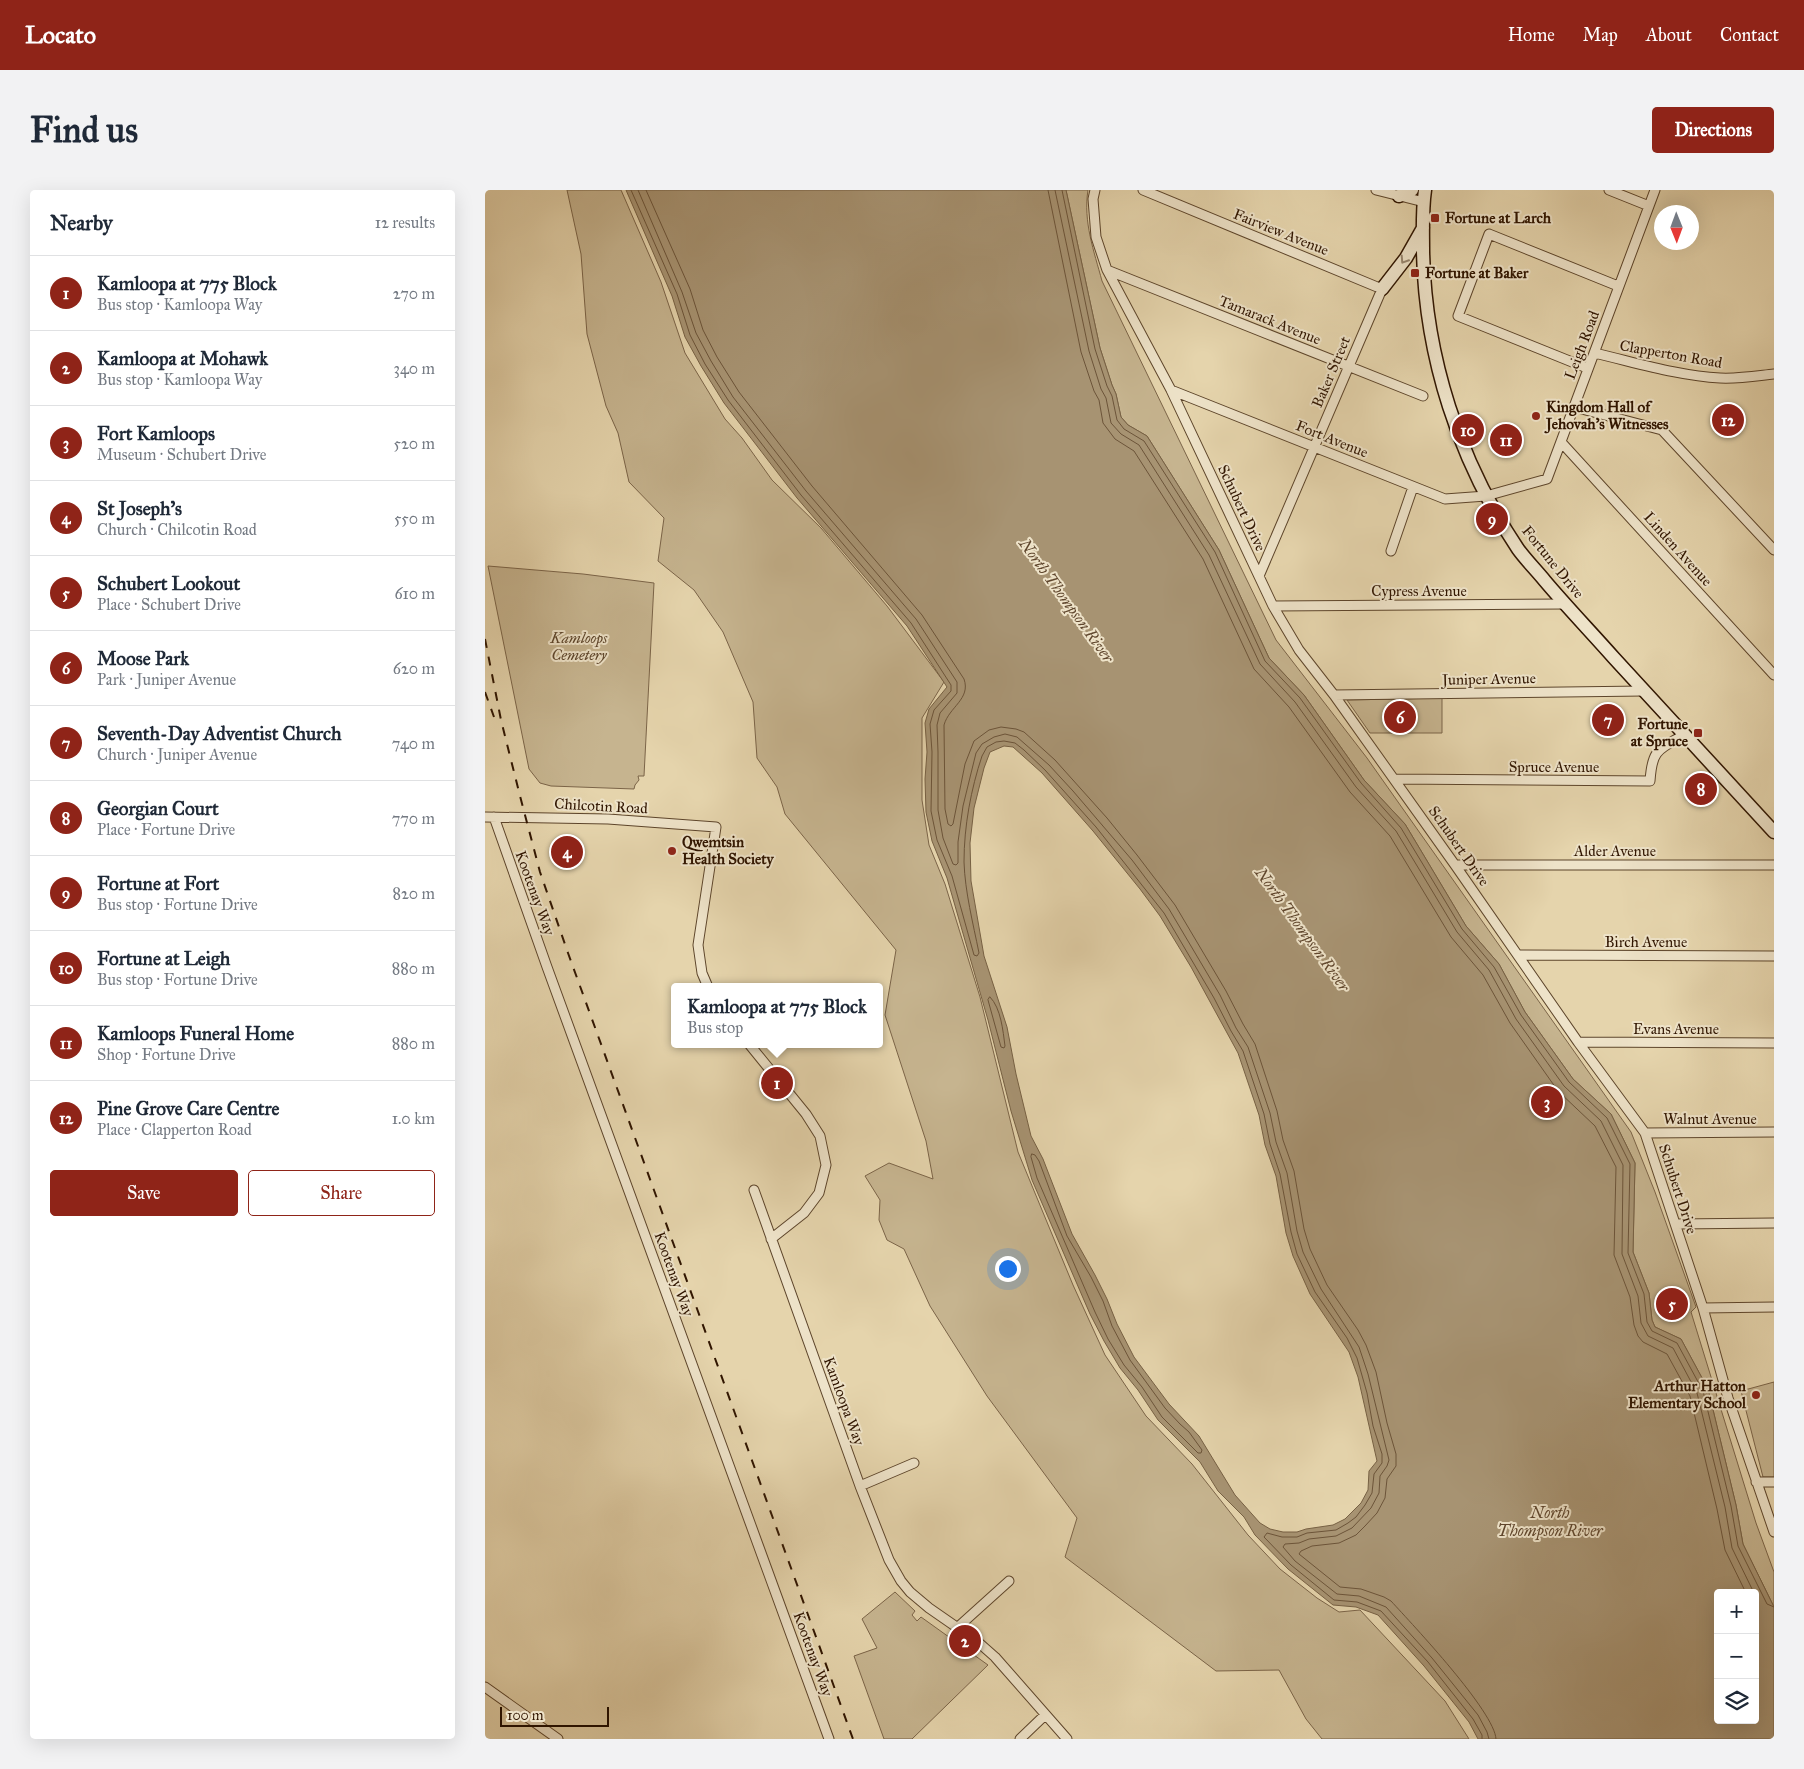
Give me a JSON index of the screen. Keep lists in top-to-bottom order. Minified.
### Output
{"streets":{"main road":["Fortune Drive"],"street":["Fairview Avenue","Tamarack Avenue","Leigh Road","Clapperton Road","Baker Street","Fort Avenue","Schubert Drive","Linden Avenue","Cypress Avenue","Juniper Avenue","Spruce Avenue","Chilcotin Road","Alder Avenue","Kootenay Way","Birch Avenue","Evans Avenue","Walnut Avenue","Kamloopa Way"]},"crossings":[["Fairview Avenue","Baker Street"],["Tamarack Avenue","Baker Street"],["Tamarack Avenue","Schubert Drive"],["Leigh Road","Clapperton Road"],["Leigh Road","Fort Avenue"],["Leigh Road","Linden Avenue"],["Leigh Road","Fortune Drive"],["Baker Street","Fort Avenue"],["Baker Street","Schubert Drive"],["Fort Avenue","Schubert Drive"],["Fort Avenue","Fortune Drive"],["Schubert Drive","Cypress Avenue"],["Schubert Drive","Juniper Avenue"],["Schubert Drive","Spruce Avenue"],["Schubert Drive","Alder Avenue"],["Schubert Drive","Birch Avenue"],["Schubert Drive","Evans Avenue"],["Schubert Drive","Walnut Avenue"],["Fortune Drive","Cypress Avenue"],["Fortune Drive","Juniper Avenue"],["Fortune Drive","Spruce Avenue"],["Chilcotin Road","Kootenay Way"]],"water":["North Thompson River"],"parks":["Kamloops Cemetery"],"places":{"transit":["Fortune at Larch","Fortune at Baker","Fortune at Spruce"],"other":["Kingdom Hall of Jehovah's Witnesses","Qwemtsin Health Society","Arthur Hatton Elementary School"]},"scale_bar":"100 m","north":"bottom","page":{"header":"Locato","nav":["Home","Map","About","Contact"],"buttons":["Directions",["Save","Share"]],"title":"Find us","heading":["Nearby","12 results"],"list":[{"mark":"1","name":"Kamloopa at 775 Block","note":"Bus stop · Kamloopa Way","value":"270 m"},{"mark":"2","name":"Kamloopa at Mohawk","note":"Bus stop · Kamloopa Way","value":"340 m"},{"mark":"3","name":"Fort Kamloops","note":"Museum · Schubert Drive","value":"520 m"},{"mark":"4","name":"St Joseph's","note":"Church · Chilcotin Road","value":"550 m"},{"mark":"5","name":"Schubert Lookout","note":"Place · Schubert Drive","value":"610 m"},{"mark":"6","name":"Moose Park","note":"Park · Juniper Avenue","value":"620 m"},{"mark":"7","name":"Seventh-Day Adventist Church","note":"Church · Juniper Avenue","value":"740 m"},{"mark":"8","name":"Georgian Court","note":"Place · Fortune Drive","value":"770 m"},{"mark":"9","name":"Fortune at Fort","note":"Bus stop · Fortune Drive","value":"820 m"},{"mark":"10","name":"Fortune at Leigh","note":"Bus stop · Fortune Drive","value":"880 m"},{"mark":"11","name":"Kamloops Funeral Home","note":"Shop · Fortune Drive","value":"880 m"},{"mark":"12","name":"Pine Grove Care Centre","note":"Place · Clapperton Road","value":"1.0 km"}],"pins":["12","10","11","9","6","7","8","4","1","3","5","2"],"popup":["Kamloopa at 775 Block","Bus stop"],"map_buttons":["+","−"],"scale":"100 m"}}
